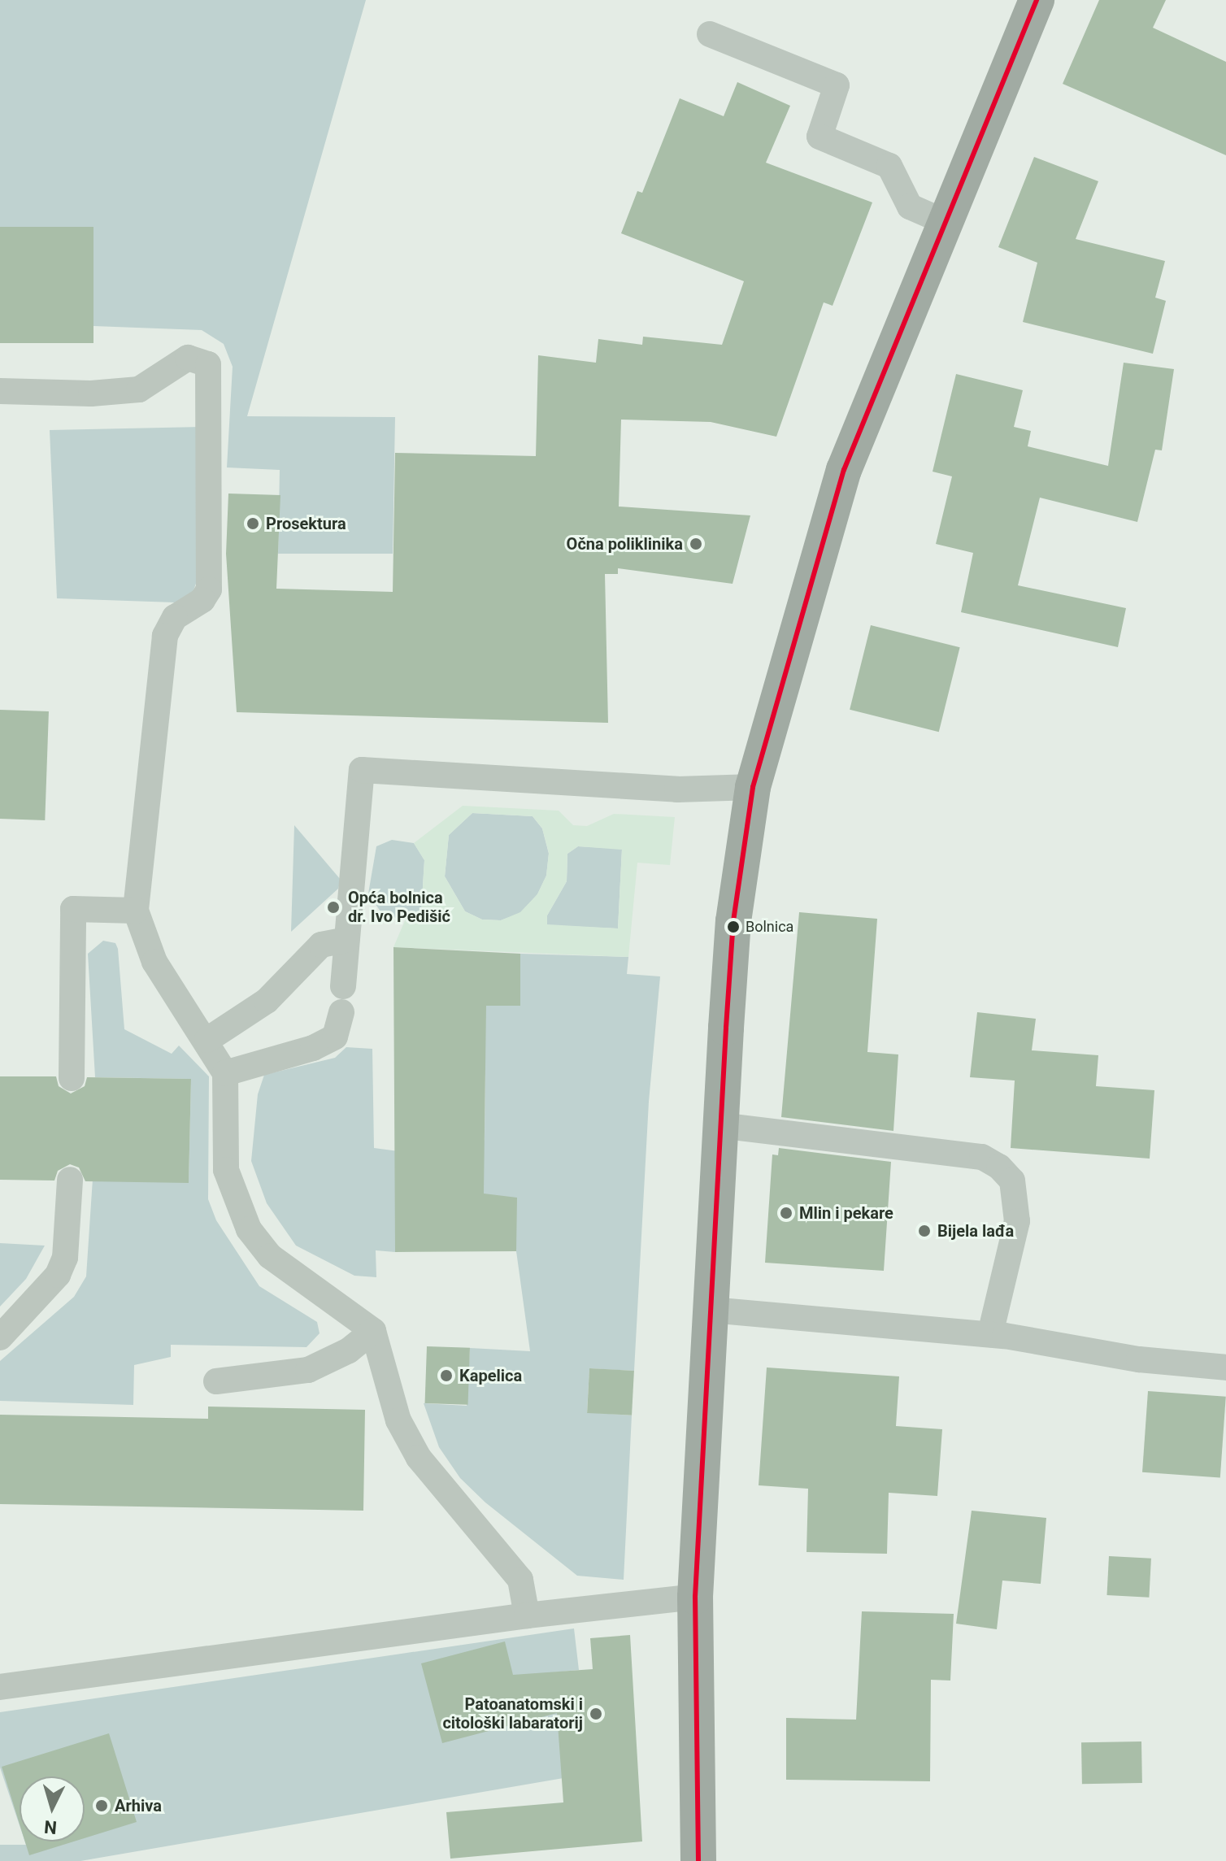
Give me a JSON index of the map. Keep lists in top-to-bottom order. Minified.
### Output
{"places":["Prosektura","Očna poliklinika","Opća bolnica dr. Ivo Pedišić","Bolnica","Mlin i pekare","Bijela lađa","Kapelica","Patoanatomski i citološki labaratorij","Arhiva"],"north":"bottom"}
